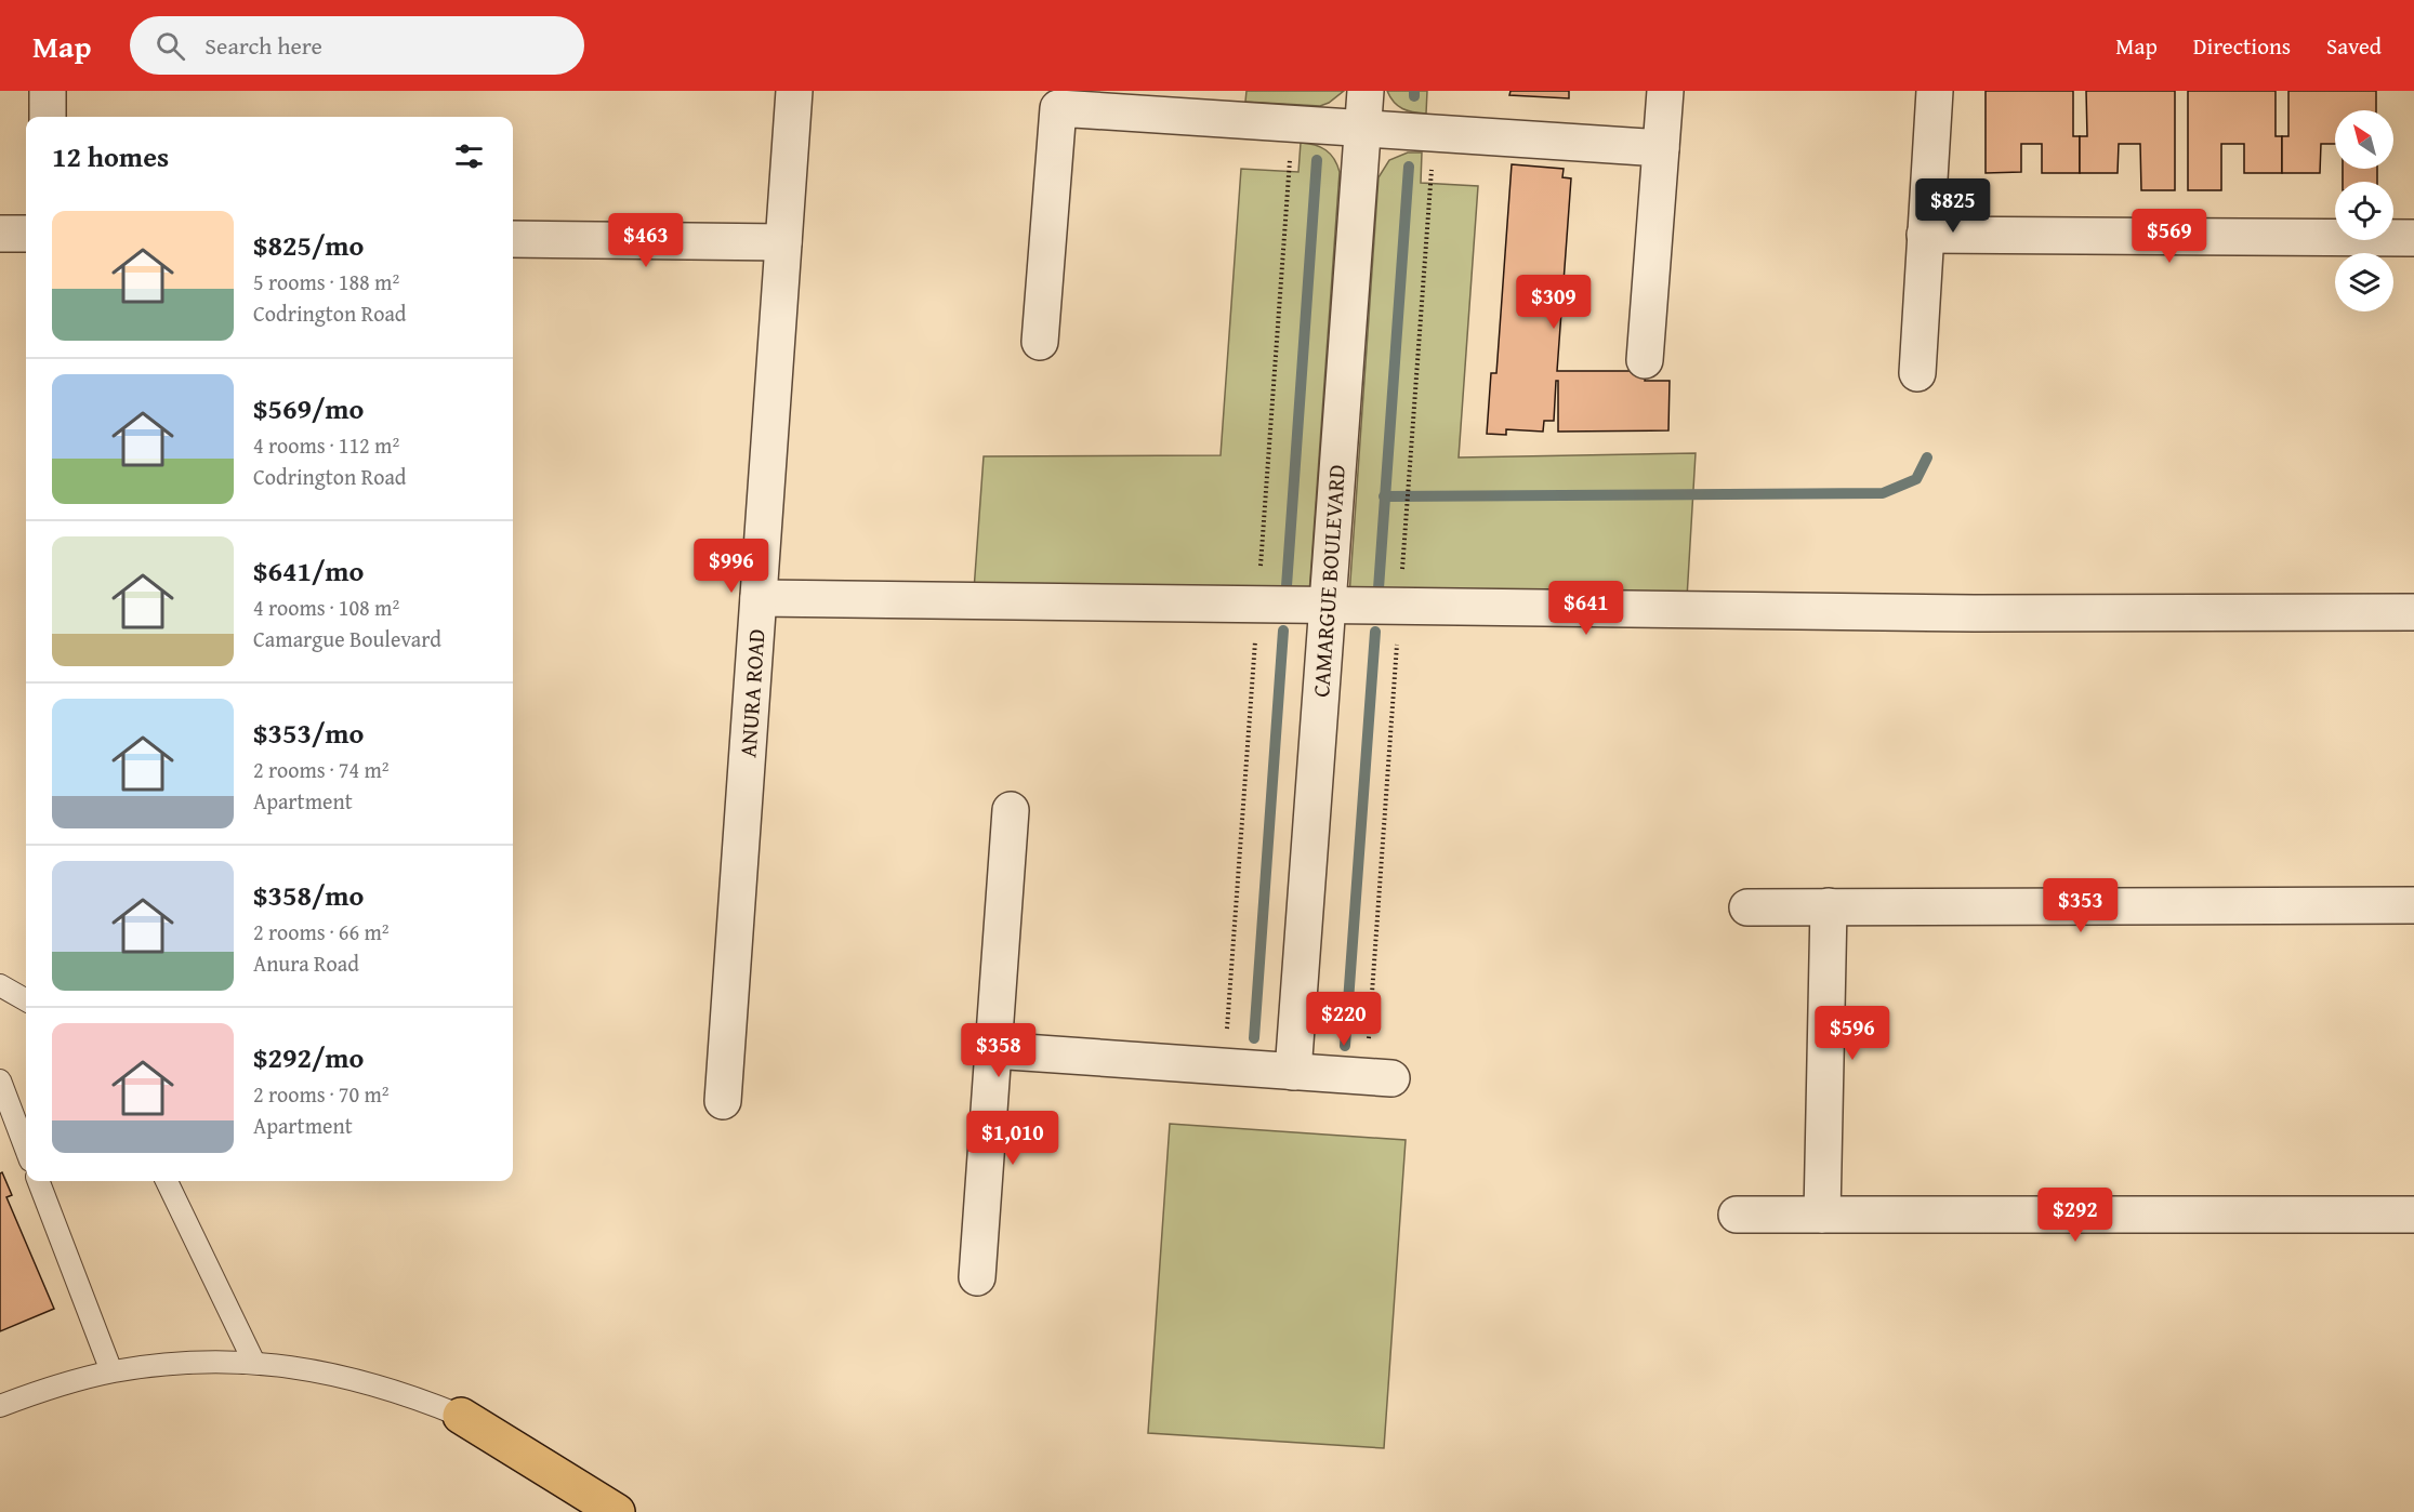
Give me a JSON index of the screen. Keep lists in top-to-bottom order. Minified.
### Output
{"streets":{"street":["CAMARGUE BOULEVARD","ANURA ROAD"]},"north":"top left","page":{"header":"Map","search":"Search here","nav":["Map","Directions","Saved"],"heading":"12 homes","price":["$825","$569","$463","$309","$996","$641","$353","$220","$596","$358","$1,010","$292"],"list":[{"name":"$825/mo","note":"5 rooms · 188 m² · Codrington Road"},{"name":"$569/mo","note":"4 rooms · 112 m² · Codrington Road"},{"name":"$641/mo","note":"4 rooms · 108 m² · Camargue Boulevard"},{"name":"$353/mo","note":"2 rooms · 74 m² · Apartment"},{"name":"$358/mo","note":"2 rooms · 66 m² · Anura Road"},{"name":"$292/mo","note":"2 rooms · 70 m² · Apartment"}]}}
